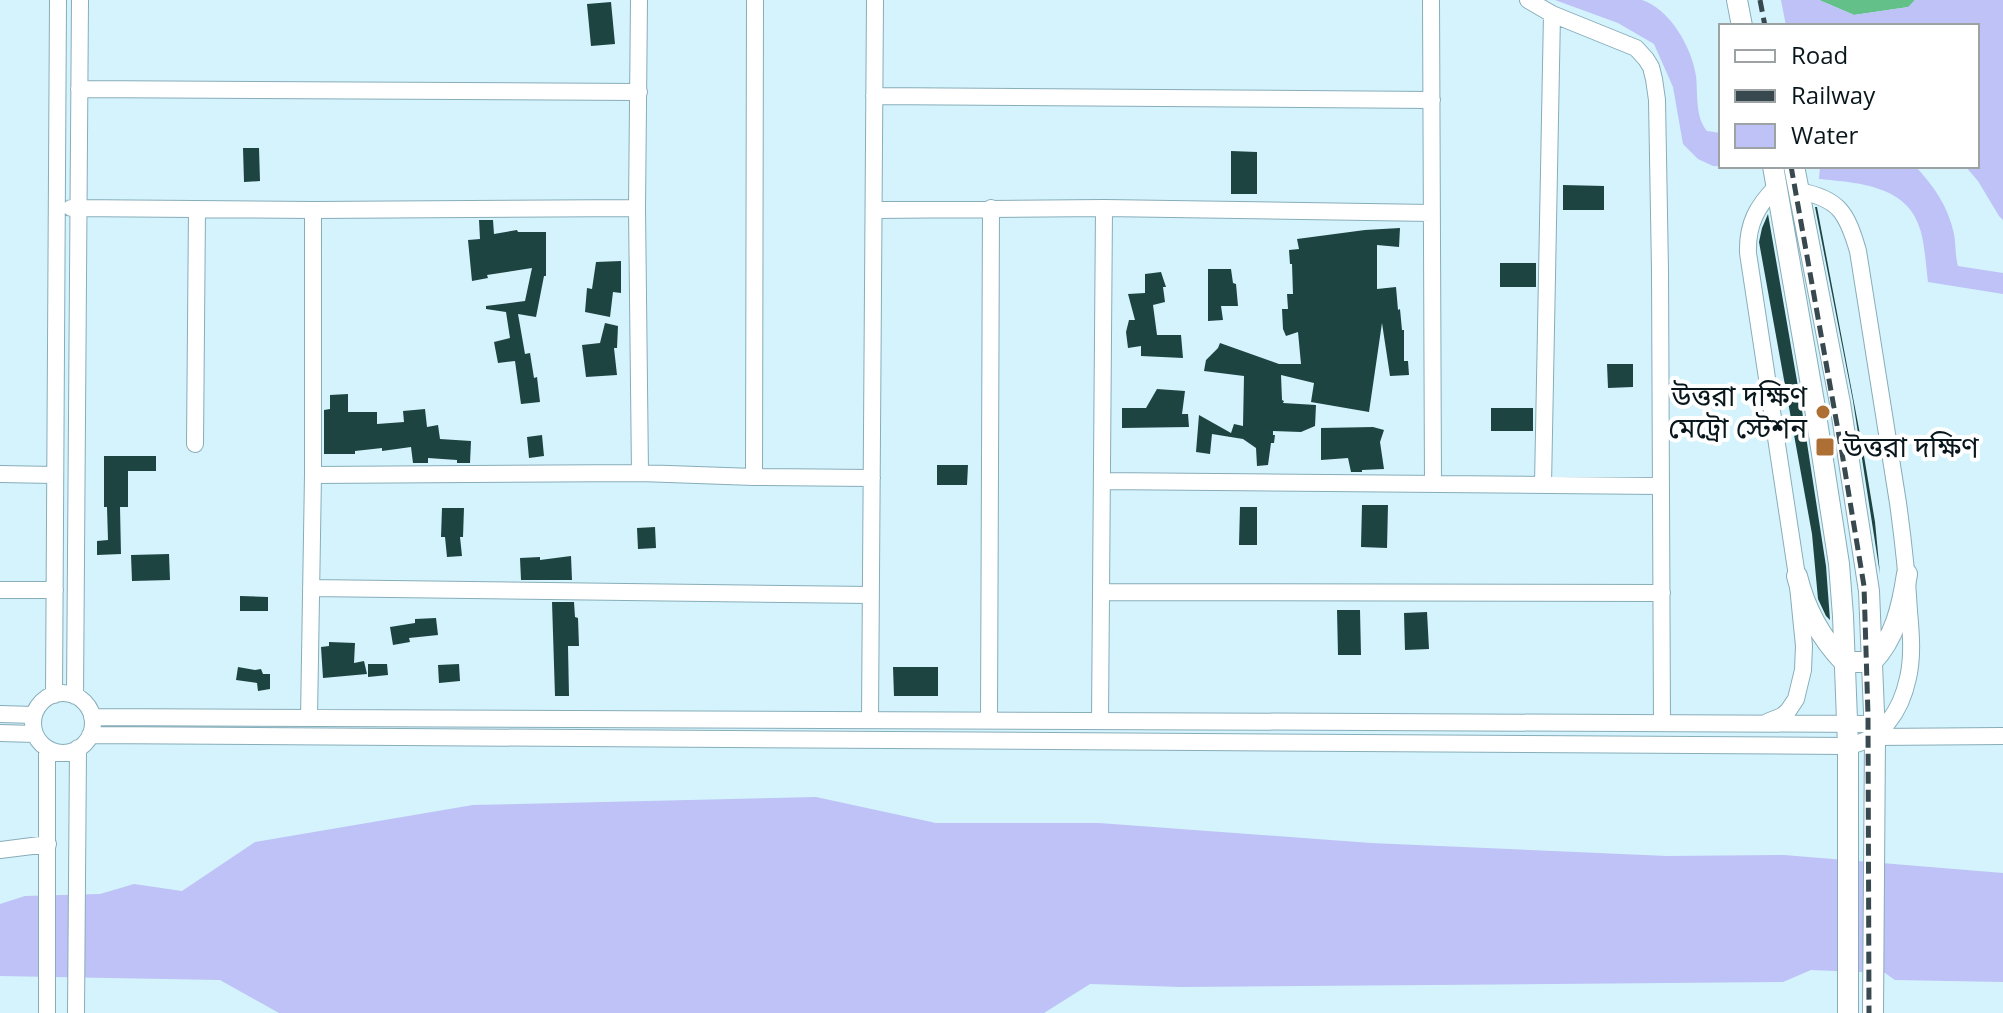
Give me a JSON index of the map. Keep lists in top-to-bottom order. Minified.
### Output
{"places":{"other":["উত্তরা দক্ষিণ মেট্রো স্টেশন"],"transit":["উত্তরা দক্ষিণ"]},"legend":["Road","Railway","Water"]}
